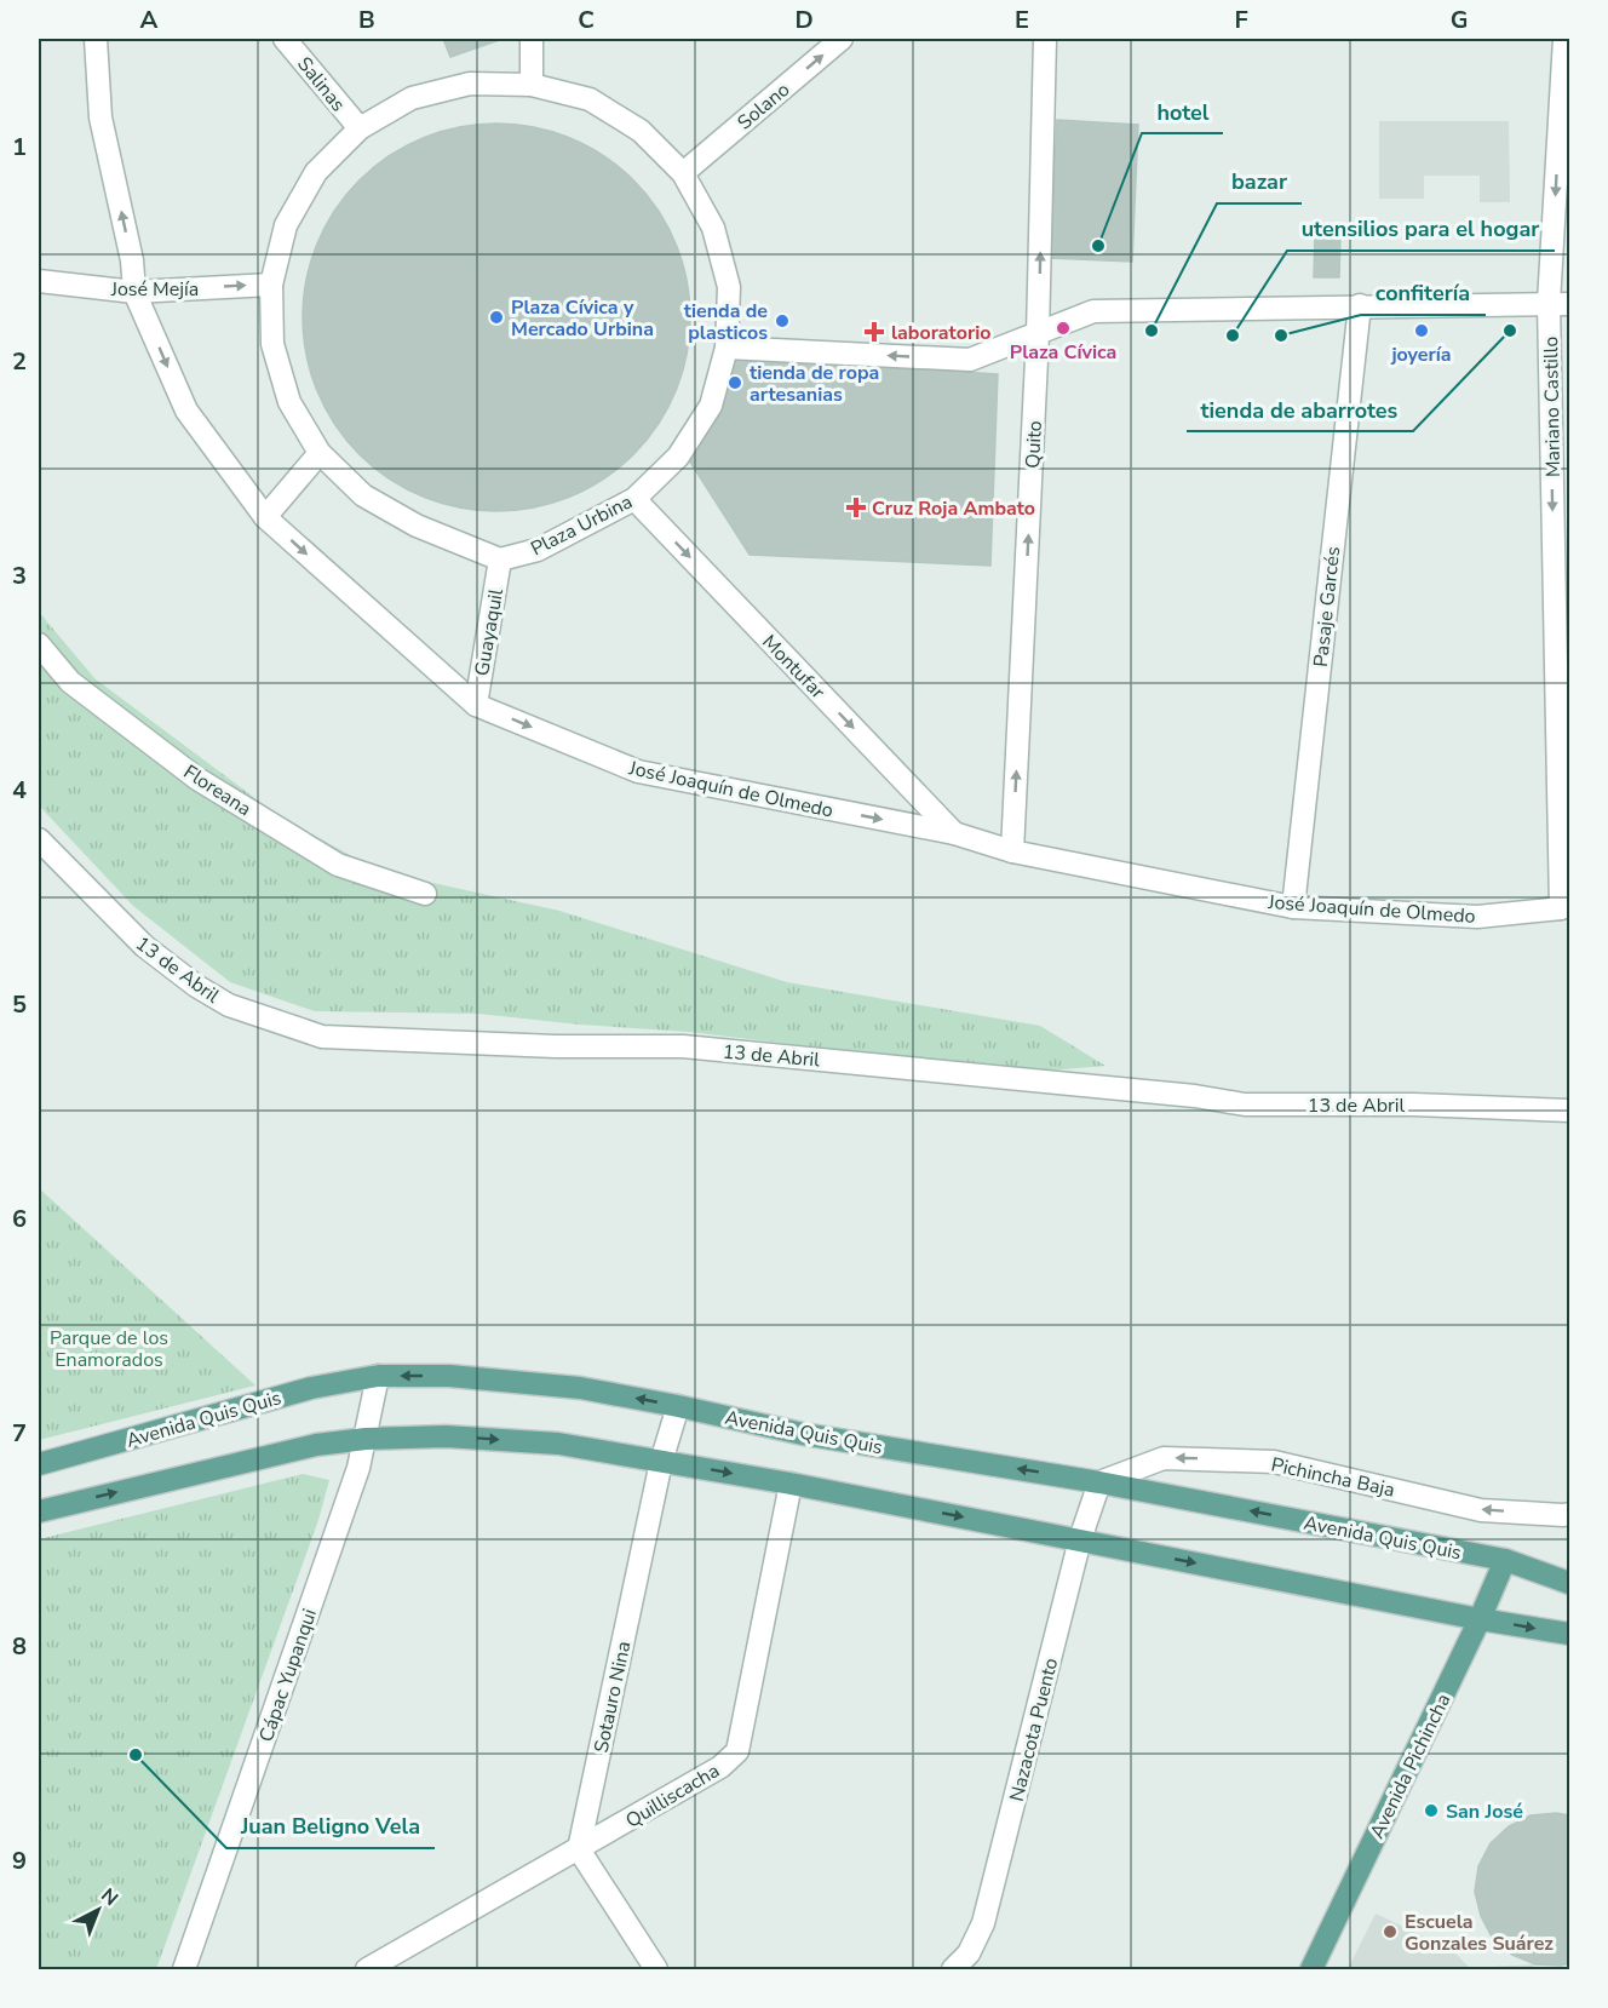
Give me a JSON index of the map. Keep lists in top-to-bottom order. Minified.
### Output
{"streets":{"main road":["Avenida Quis Quis","Avenida Pichincha"],"street":["Salinas","Solano","José Mejía","Mariano Castillo","Quito","Plaza Urbina","Pasaje Garcés","Guayaquil","Montufar","José Joaquín de Olmedo","Floreana","13 de Abril","Pichincha Baja","Cápac Yupanqui","Sotauro Nina","Nazacota Puento","Quilliscacha"]},"crossings":[["Salinas","Plaza Urbina"],["Solano","Plaza Urbina"],["José Mejía","Plaza Urbina"],["José Mejía","José Joaquín de Olmedo"],["Mariano Castillo","José Joaquín de Olmedo"],["Quito","José Joaquín de Olmedo"],["Plaza Urbina","Guayaquil"],["Plaza Urbina","Montufar"],["Pasaje Garcés","José Joaquín de Olmedo"],["Guayaquil","José Joaquín de Olmedo"],["Montufar","José Joaquín de Olmedo"],["Avenida Quis Quis","Pichincha Baja"],["Avenida Quis Quis","Cápac Yupanqui"],["Avenida Quis Quis","Sotauro Nina"],["Avenida Quis Quis","Nazacota Puento"],["Avenida Quis Quis","Avenida Pichincha"],["Pichincha Baja","Nazacota Puento"],["Sotauro Nina","Quilliscacha"]],"one_way":["Solano","José Mejía","Mariano Castillo","Quito","Montufar","Pichincha Baja"],"parks":["Parque de los Enamorados"],"places":{"other":["hotel","Plaza Cívica y Mercado Urbina","tienda de plasticos","Plaza Cívica","bazar","joyería","tienda de abarrotes","utensilios para el hogar","confitería","tienda de ropa artesanias","Juan Beligno Vela","San José","Escuela Gonzales Suárez"],"health":["laboratorio","Cruz Roja Ambato"]},"north":"top right","grid":{"columns":["A","B","C","D","E","F","G"],"rows":["1","2","3","4","5","6","7","8","9"]}}
